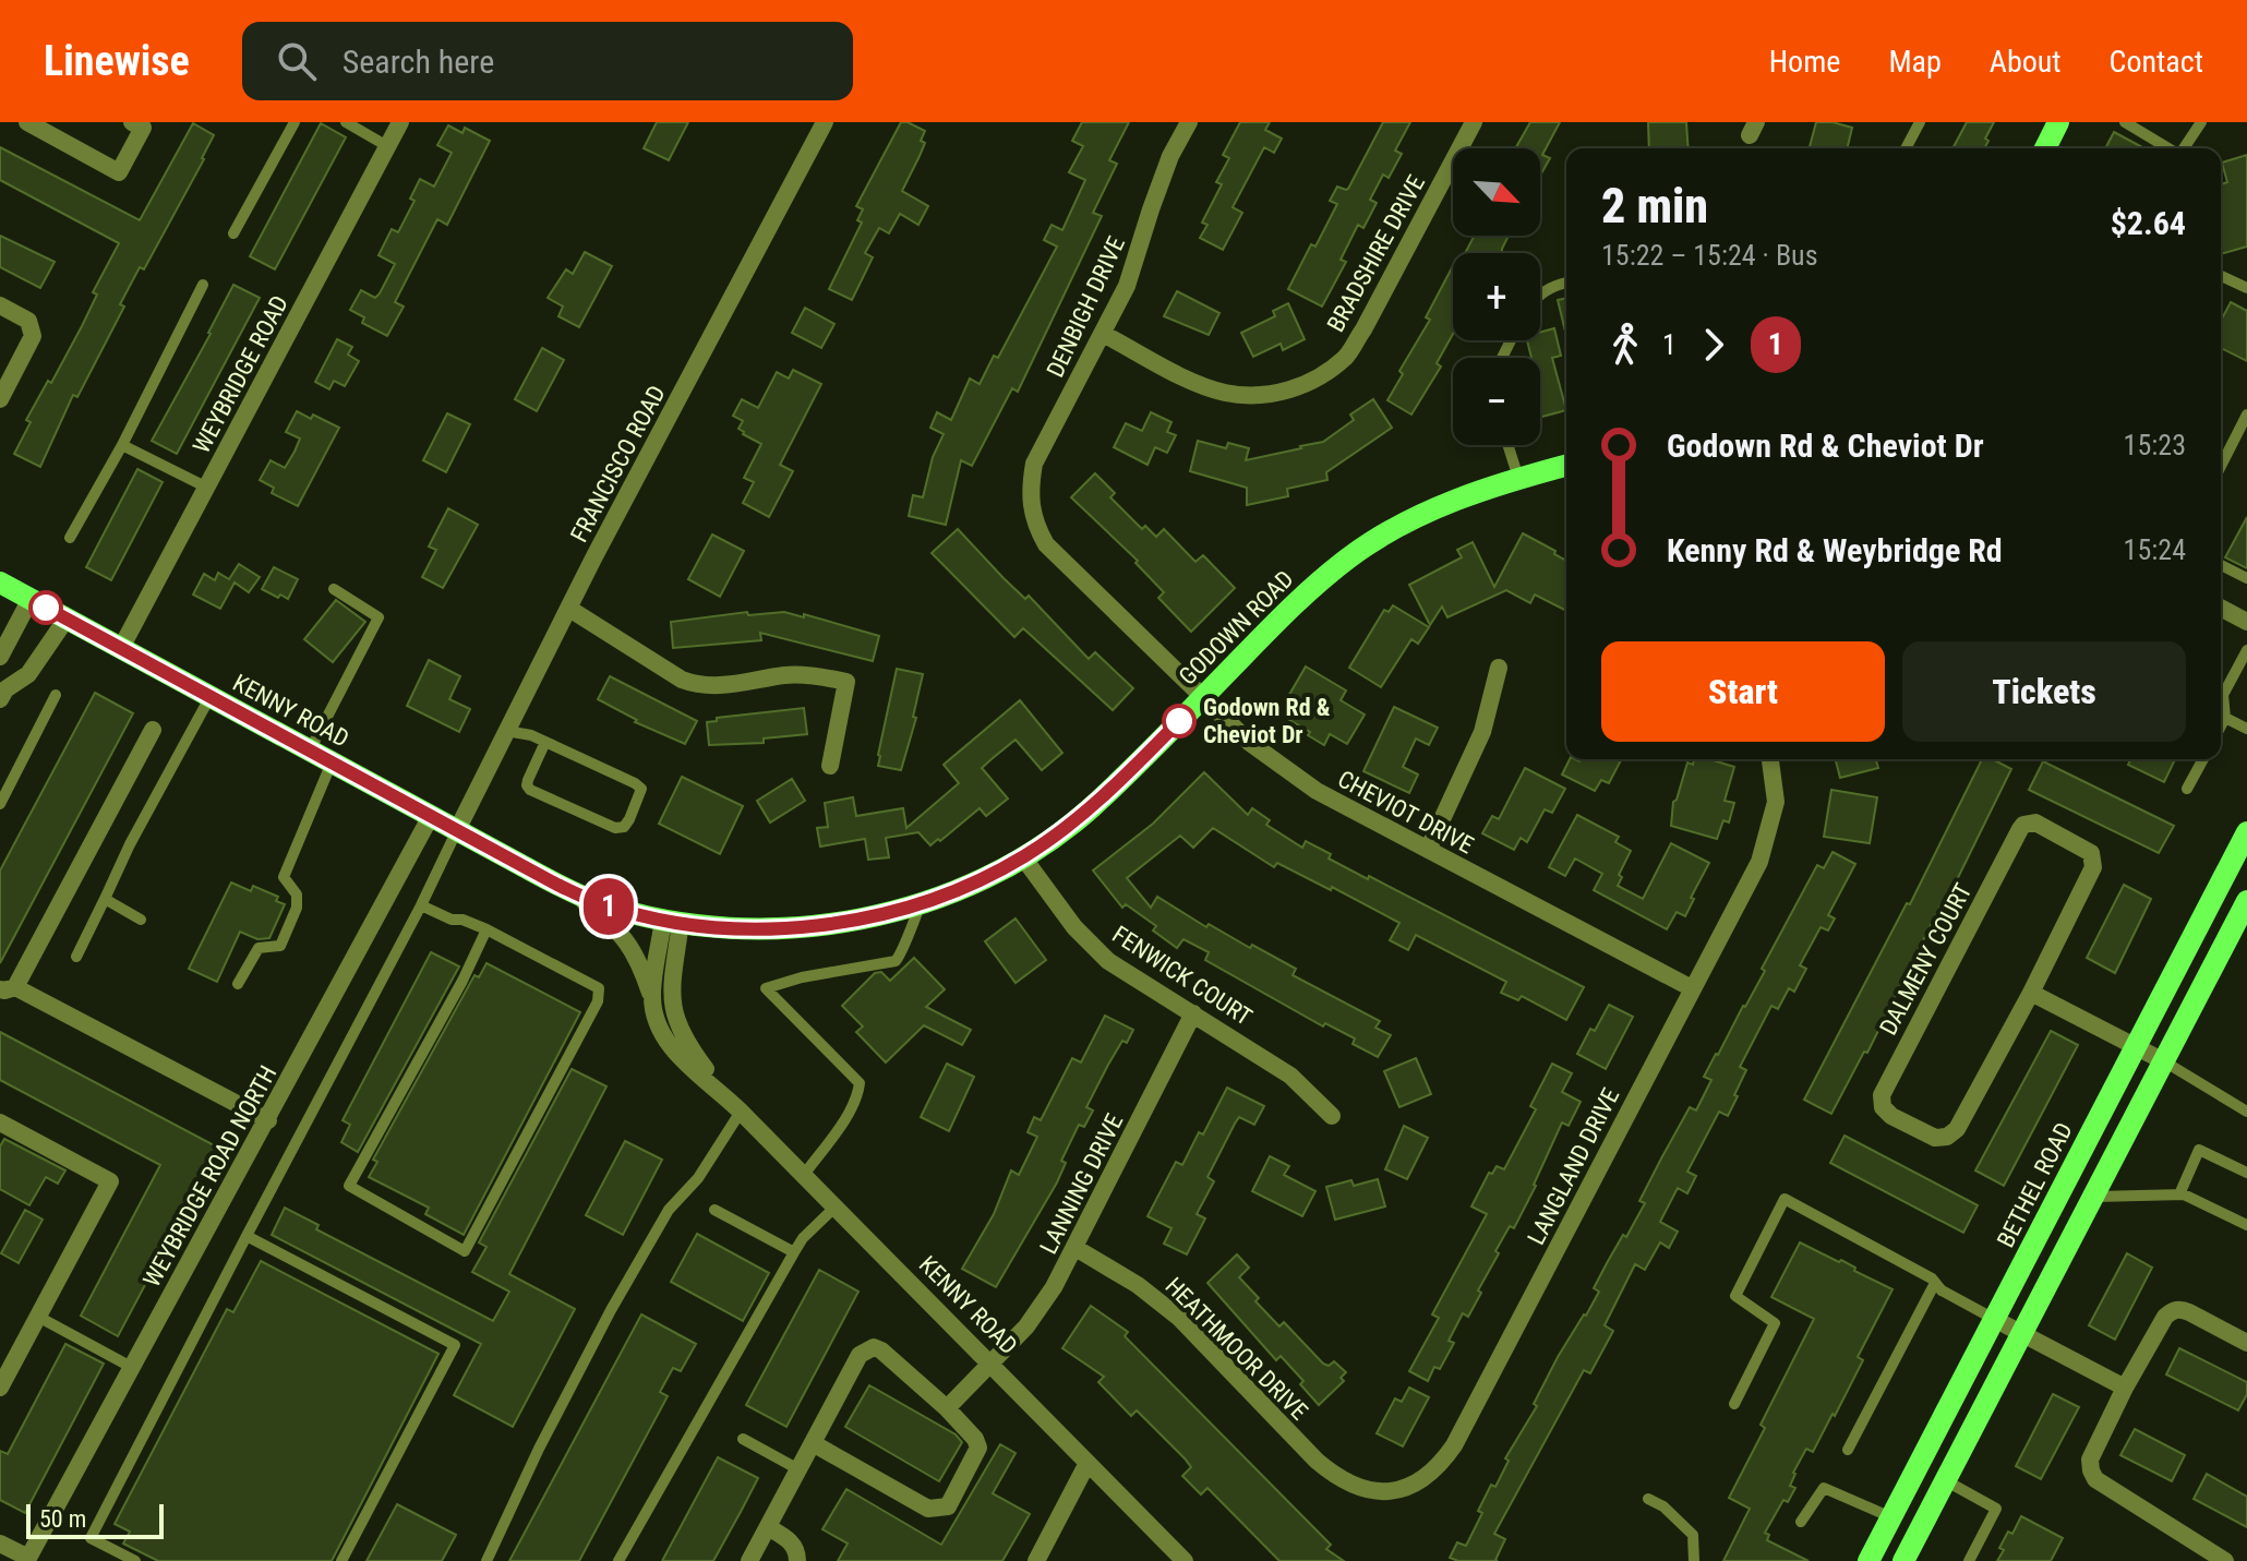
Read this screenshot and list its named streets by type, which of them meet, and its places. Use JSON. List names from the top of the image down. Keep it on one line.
{"streets":{"main road":["GODOWN ROAD","KENNY ROAD","BETHEL ROAD"],"street":["BRADSHIRE DRIVE","DENBIGH DRIVE","WEYBRIDGE ROAD","FRANCISCO ROAD","CHEVIOT DRIVE","DALMENY COURT","FENWICK COURT","LANGLAND DRIVE","WEYBRIDGE ROAD NORTH","LANNING DRIVE","HEATHMOOR DRIVE"]},"crossings":[["BRADSHIRE DRIVE","DENBIGH DRIVE"],["DENBIGH DRIVE","CHEVIOT DRIVE"],["WEYBRIDGE ROAD","KENNY ROAD"],["FRANCISCO ROAD","KENNY ROAD"],["GODOWN ROAD","KENNY ROAD"],["GODOWN ROAD","CHEVIOT DRIVE"],["GODOWN ROAD","FENWICK COURT"],["KENNY ROAD","WEYBRIDGE ROAD NORTH"],["KENNY ROAD","LANNING DRIVE"],["CHEVIOT DRIVE","LANGLAND DRIVE"],["FENWICK COURT","LANNING DRIVE"],["LANGLAND DRIVE","HEATHMOOR DRIVE"],["LANNING DRIVE","HEATHMOOR DRIVE"]],"places":["Godown Rd & Cheviot Dr"],"lines":["bus line 1"],"scale_bar":"50 m","north":"bottom right","page":{"header":"Linewise","search":"Search here","nav":["Home","Map","About","Contact"],"on_map":"1","map_buttons":["+","−"],"heading":["2 min","15:22 – 15:24 · Bus","$2.64"],"legs":["1","1"],"list":[{"name":"Godown Rd & Cheviot Dr","value":"15:23"},{"name":"Kenny Rd & Weybridge Rd","value":"15:24"}],"buttons":["Start","Tickets"],"scale":"50 m"}}
